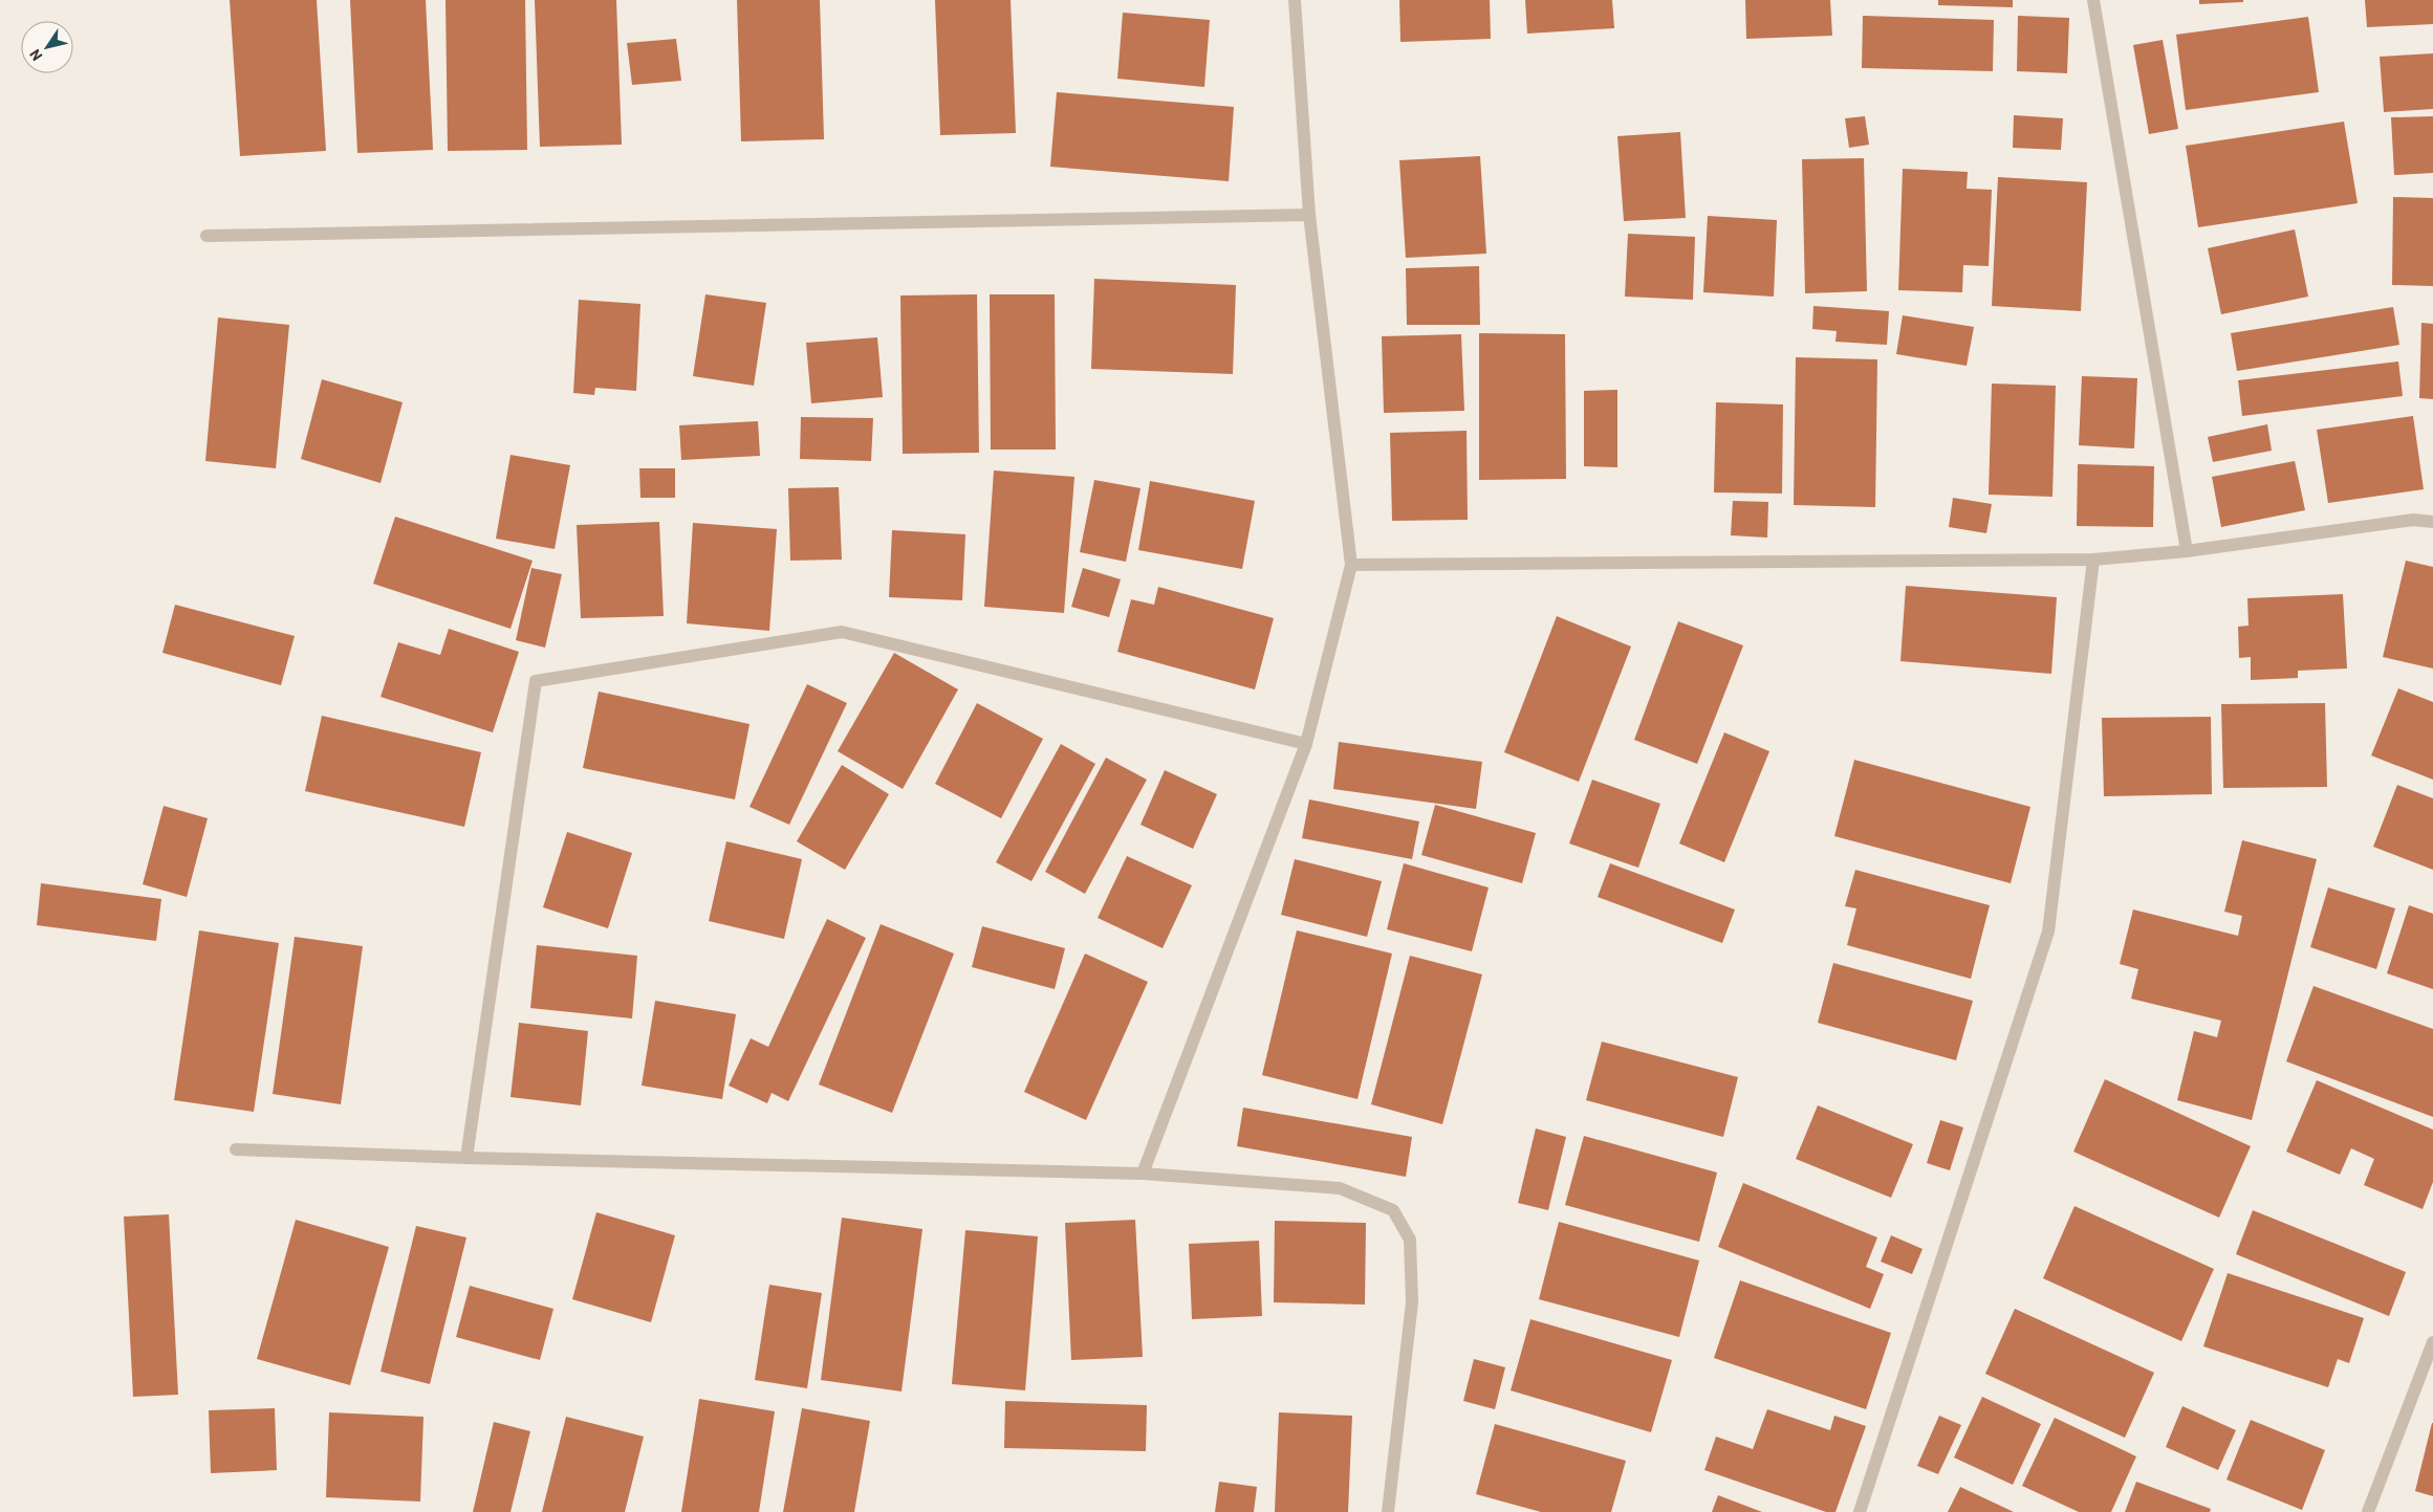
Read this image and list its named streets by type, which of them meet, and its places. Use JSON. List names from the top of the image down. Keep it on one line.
{"north":"bottom left"}
